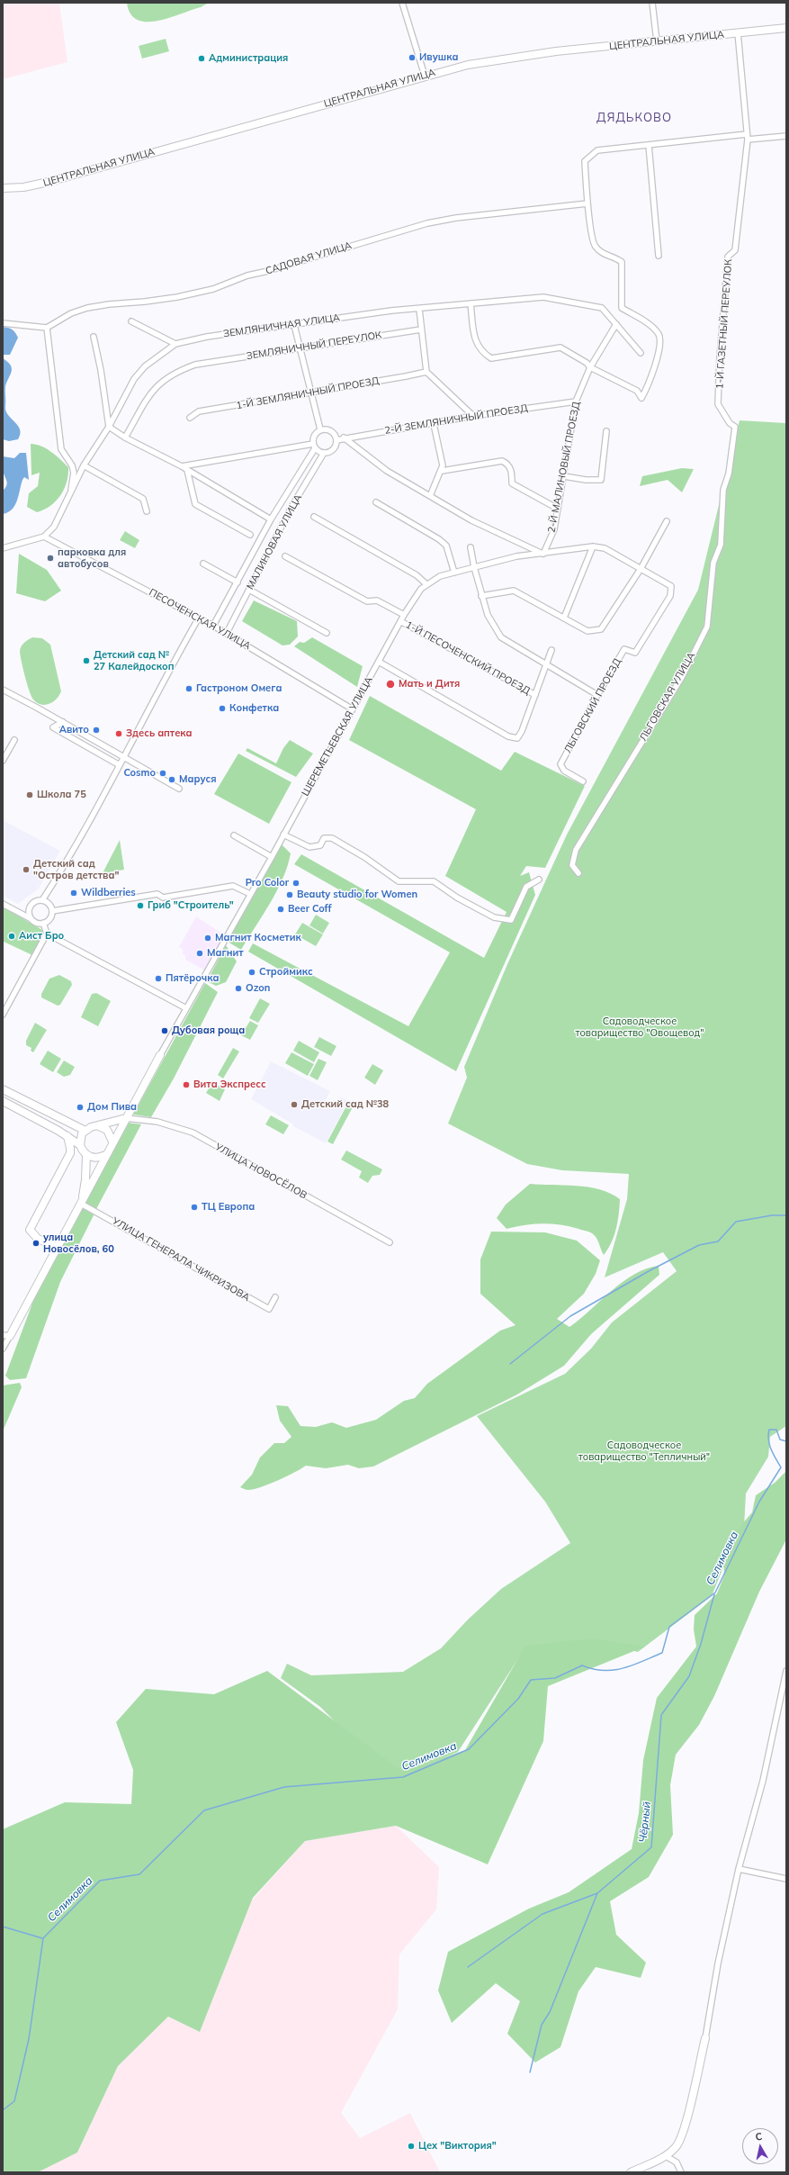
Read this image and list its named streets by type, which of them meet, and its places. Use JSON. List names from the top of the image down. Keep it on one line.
{"streets":{"street":["ЦЕНТРАЛЬНАЯ УЛИЦА","САДОВАЯ УЛИЦА","1-Й ГАЗЕТНЫЙ ПЕРЕУЛОК","ЗЕМЛЯНИЧНАЯ УЛИЦА","ЗЕМЛЯНИЧНЫЙ ПЕРЕУЛОК","1-Й ЗЕМЛЯНИЧНЫЙ ПРОЕЗД","2-Й ЗЕМЛЯНИЧНЫЙ ПРОЕЗД","2-Й МАЛИНОВЫЙ ПРОЕЗД","МАЛИНОВАЯ УЛИЦА","ПЕСОЧЕНСКАЯ УЛИЦА","1-Й ПЕСОЧЕНСКИЙ ПРОЕЗД","ЛЬГОВСКАЯ УЛИЦА","ЛЬГОВСКИЙ ПРОЕЗД","ШЕРЕМЕТЬЕВСКАЯ УЛИЦА","УЛИЦА НОВОСЁЛОВ","УЛИЦА ГЕНЕРАЛА ЧИКРИЗОВА"]},"crossings":[["ЦЕНТРАЛЬНАЯ УЛИЦА","1-Й ГАЗЕТНЫЙ ПЕРЕУЛОК"],["1-Й ГАЗЕТНЫЙ ПЕРЕУЛОК","ЛЬГОВСКАЯ УЛИЦА"],["ЗЕМЛЯНИЧНАЯ УЛИЦА","2-Й МАЛИНОВЫЙ ПРОЕЗД"],["ЗЕМЛЯНИЧНАЯ УЛИЦА","ПЕСОЧЕНСКАЯ УЛИЦА"],["2-Й ЗЕМЛЯНИЧНЫЙ ПРОЕЗД","2-Й МАЛИНОВЫЙ ПРОЕЗД"],["2-Й ЗЕМЛЯНИЧНЫЙ ПРОЕЗД","МАЛИНОВАЯ УЛИЦА"],["2-Й МАЛИНОВЫЙ ПРОЕЗД","ШЕРЕМЕТЬЕВСКАЯ УЛИЦА"],["МАЛИНОВАЯ УЛИЦА","ПЕСОЧЕНСКАЯ УЛИЦА"],["ПЕСОЧЕНСКАЯ УЛИЦА","ШЕРЕМЕТЬЕВСКАЯ УЛИЦА"],["1-Й ПЕСОЧЕНСКИЙ ПРОЕЗД","ШЕРЕМЕТЬЕВСКАЯ УЛИЦА"],["ЛЬГОВСКИЙ ПРОЕЗД","ШЕРЕМЕТЬЕВСКАЯ УЛИЦА"],["ШЕРЕМЕТЬЕВСКАЯ УЛИЦА","УЛИЦА НОВОСЁЛОВ"]],"districts":["ДЯДЬКОВО"],"water":["Селимовка","Чёрный"],"parks":["Садоводческое товарищество \"Овощевод\"","Садоводческое товарищество \"Тепличный\""],"places":["Ивушка","Администрация","парковка для автобусов","Детский сад № 27 Калейдоскоп","Мать и Дитя","Гастроном Омега","Конфетка","Авито","Здесь аптека","Cosmo","Маруся","Школа 75","Детский сад \"Остров детства\"","Pro Color","Wildberries","Beauty studio for Women","Гриб \"Строитель\"","Beer Coff","Аист Бро","Магнит Косметик","Магнит","Строймикс","Пятёрочка","Ozon","Дубовая роща","Вита Экспресс","Детский сад №38","Дом Пива","ТЦ Европа","улица Новосёлов, 60","Цех \"Виктория\""],"north":"top"}
